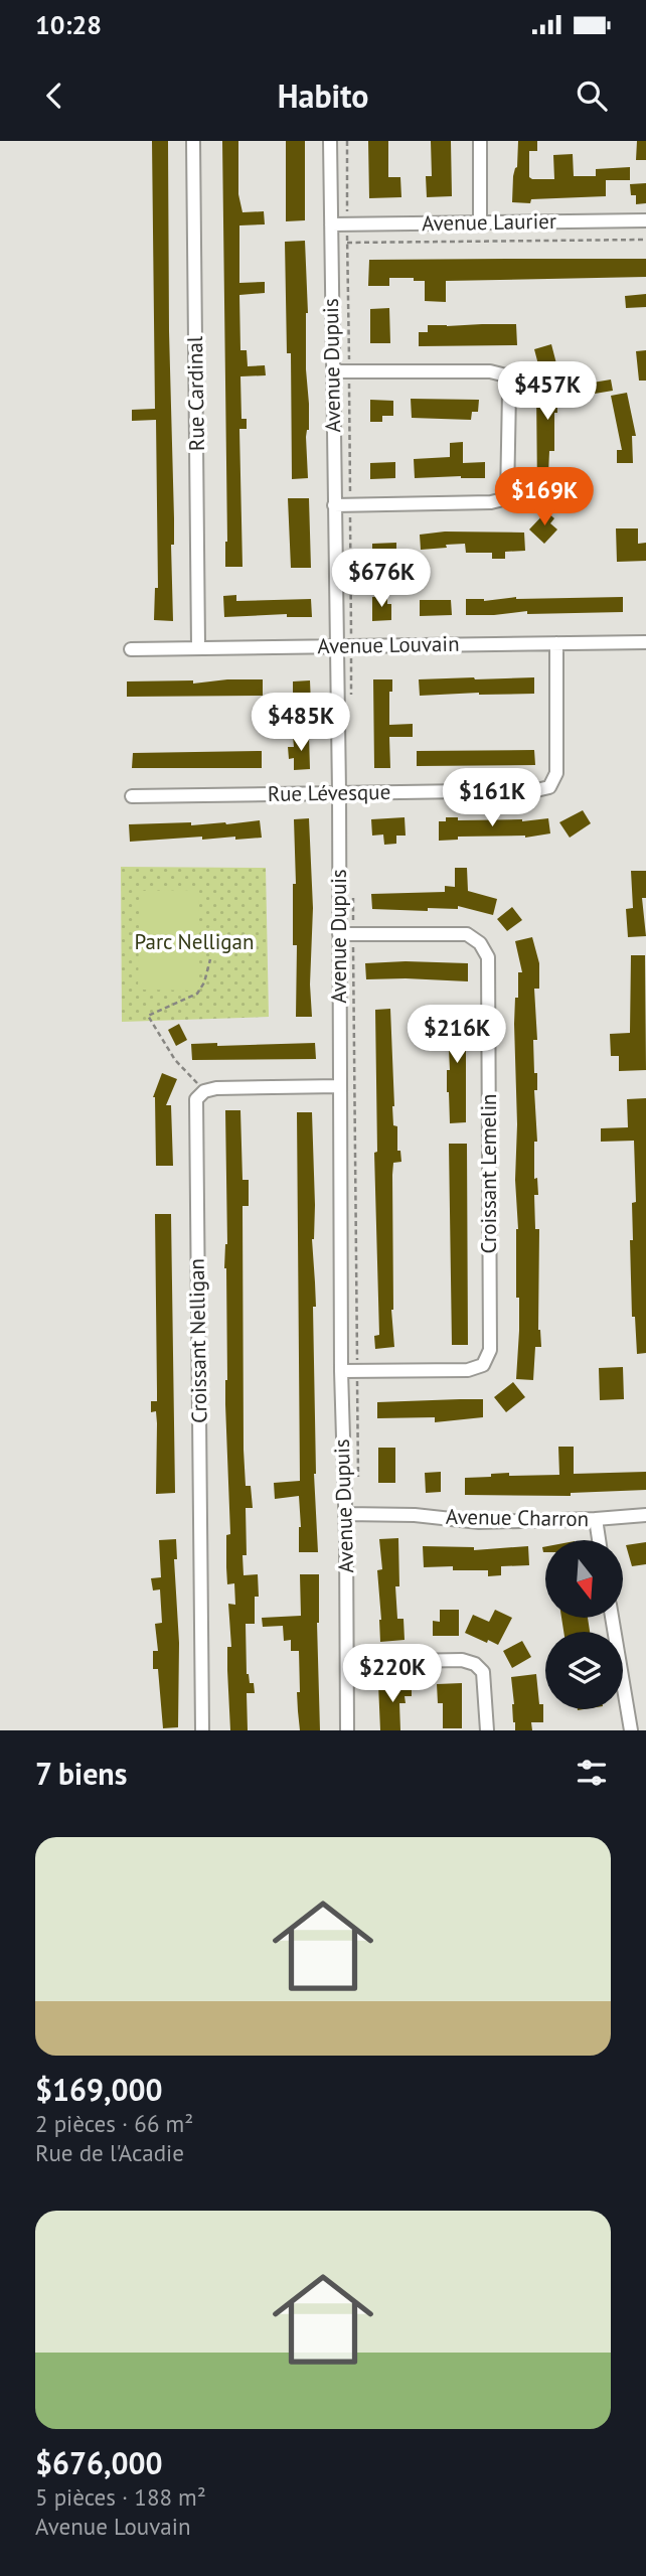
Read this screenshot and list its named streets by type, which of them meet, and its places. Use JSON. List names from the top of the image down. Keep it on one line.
{"streets":{"street":["Avenue Laurier","Avenue Dupuis","Rue Cardinal","Avenue Louvain","Rue Lévesque","Croissant Lemelin","Croissant Nelligan","Avenue Charron"]},"crossings":[["Avenue Laurier","Avenue Dupuis"],["Avenue Dupuis","Avenue Louvain"],["Avenue Dupuis","Rue Lévesque"],["Avenue Dupuis","Croissant Lemelin"],["Avenue Dupuis","Avenue Charron"],["Rue Cardinal","Avenue Louvain"],["Avenue Louvain","Rue Lévesque"]],"parks":["Parc Nelligan"],"north":"bottom","page":{"status":"10:28","header":"Habito","price":["$457K","$169K","$676K","$485K","$161K","$216K","$220K"],"heading":"7 biens","list":[{"name":"$169,000","note":"2 pièces · 66 m² · Rue de l'Acadie"},{"name":"$676,000","note":"5 pièces · 188 m² · Avenue Louvain"}]}}
